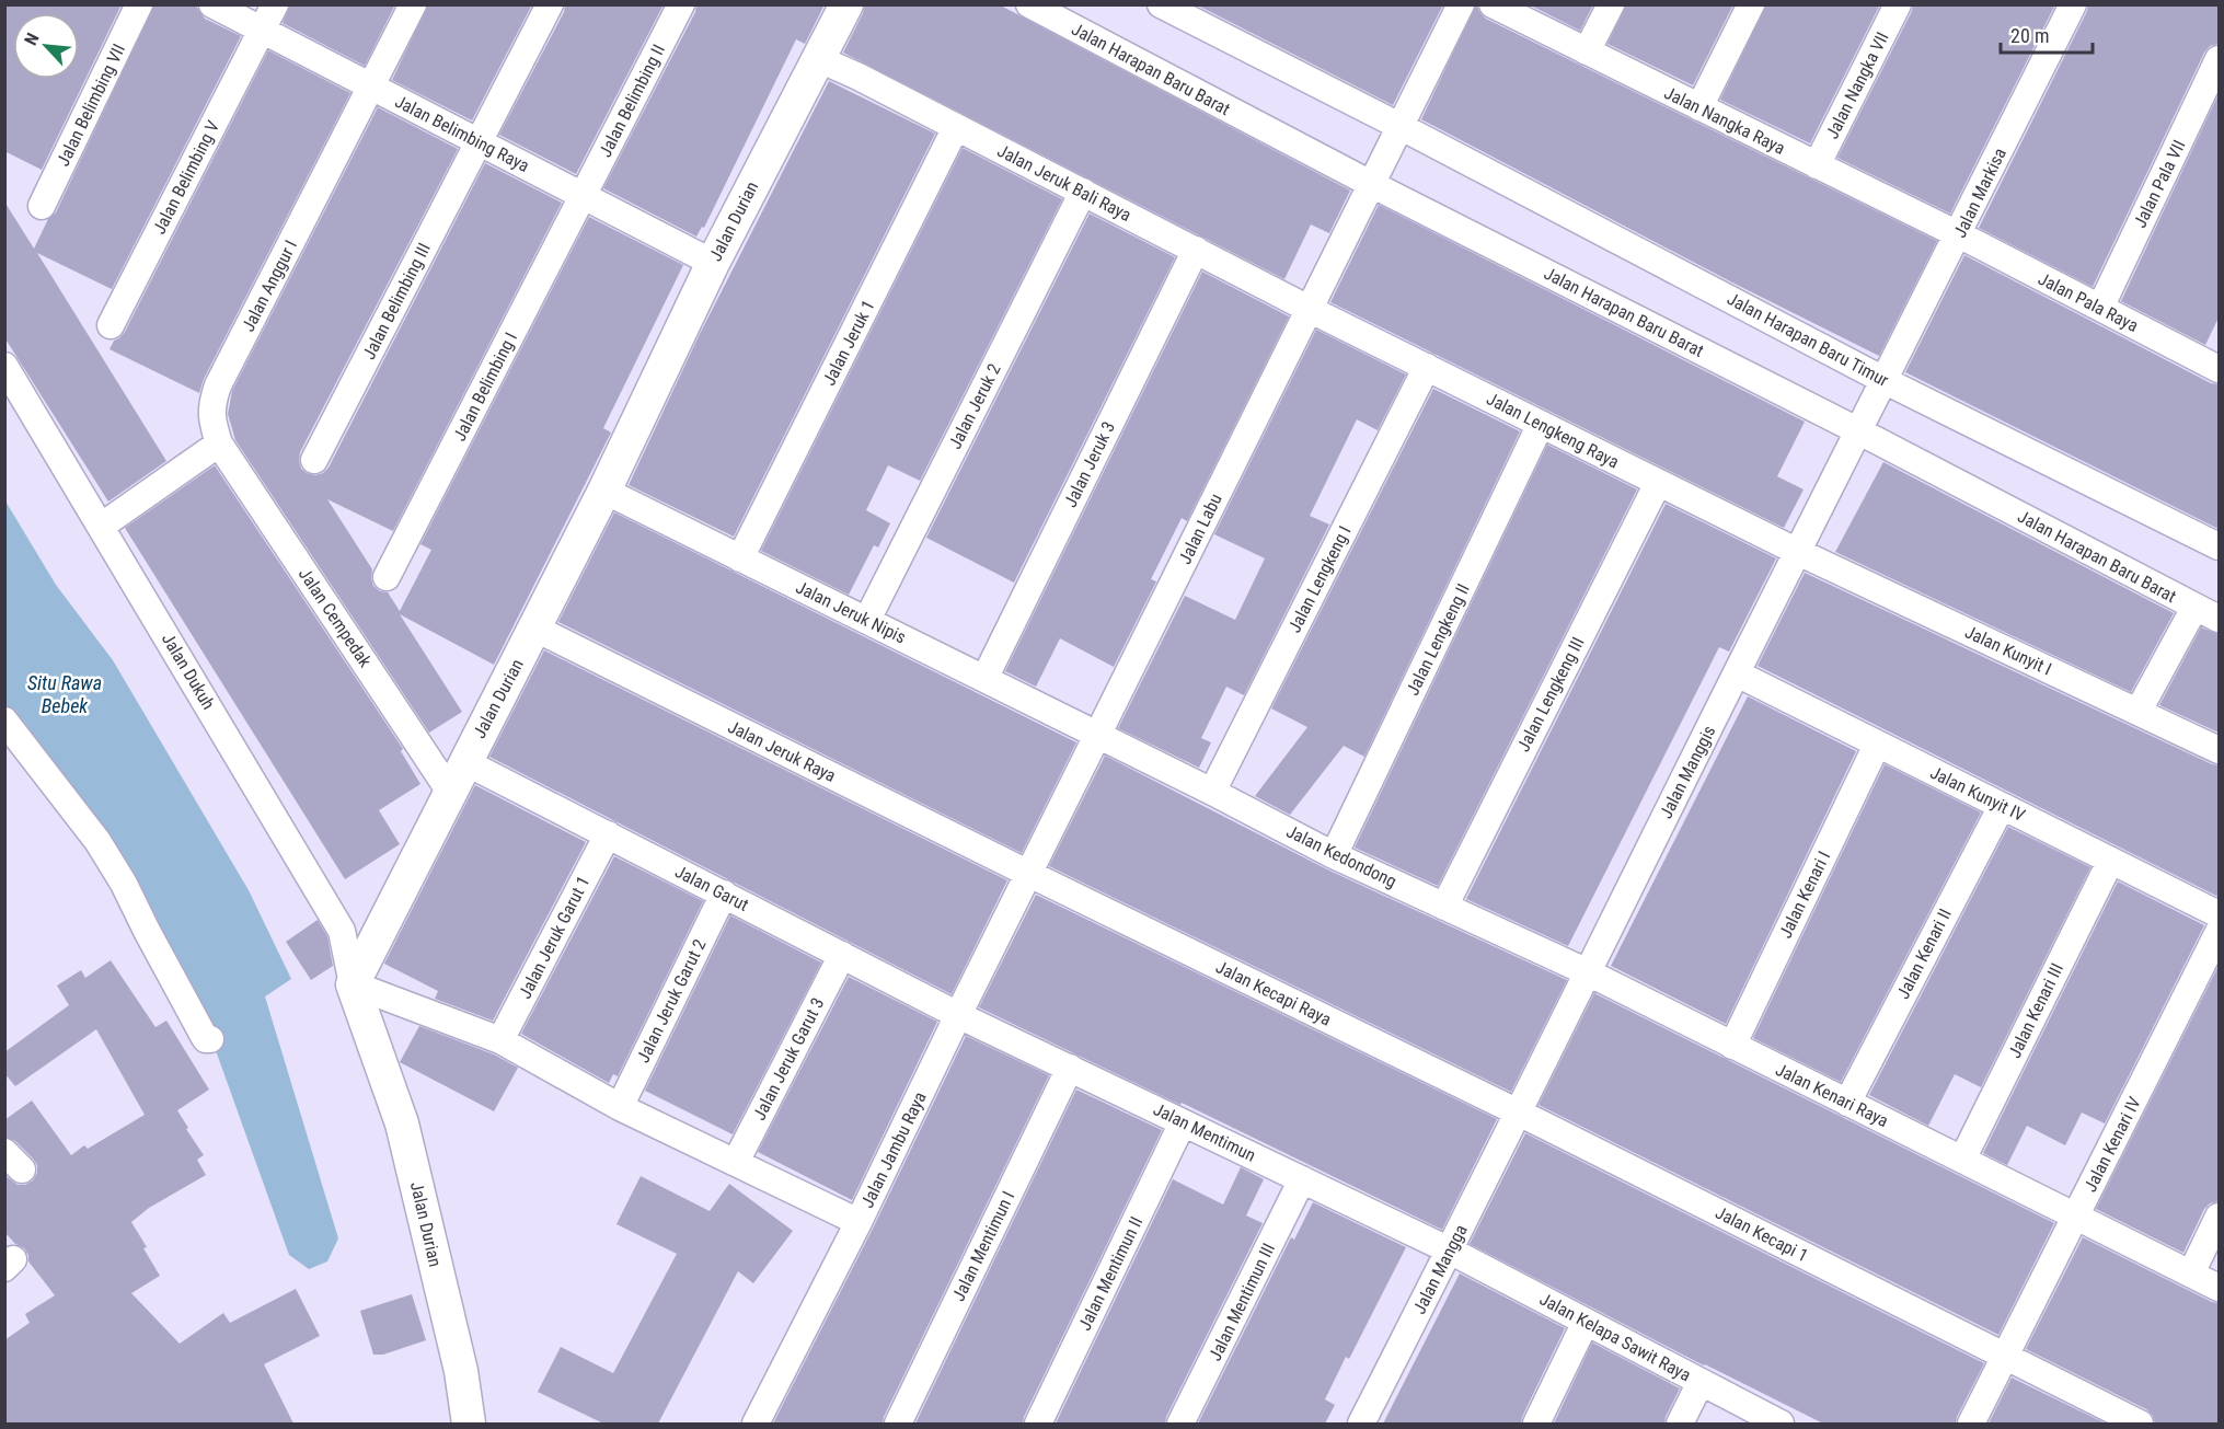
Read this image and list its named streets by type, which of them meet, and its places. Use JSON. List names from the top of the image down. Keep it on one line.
{"streets":{"street":["Jalan Harapan Baru Barat","Jalan Nangka VII","Jalan Belimbing II","Jalan Belimbing VII","Jalan Nangka Raya","Jalan Belimbing Raya","Jalan Belimbing V","Jalan Jeruk Bali Raya","Jalan Pala VII","Jalan Markisa","Jalan Durian","Jalan Anggur I","Jalan Belimbing III","Jalan Pala Raya","Jalan Harapan Baru Timur","Jalan Jeruk 1","Jalan Belimbing I","Jalan Jeruk 2","Jalan Lengkeng Raya","Jalan Jeruk 3","Jalan Labu","Jalan Lengkeng I","Jalan Jeruk Nipis","Jalan Cempedak","Jalan Lengkeng II","Jalan Kunyit I","Jalan Dukuh","Jalan Lengkeng III","Jalan Jeruk Raya","Jalan Manggis","Jalan Kunyit IV","Jalan Kedondong","Jalan Garut","Jalan Kenari I","Jalan Jeruk Garut 1","Jalan Kenari II","Jalan Kecapi Raya","Jalan Jeruk Garut 2","Jalan Kenari III","Jalan Jeruk Garut 3","Jalan Kenari Raya","Jalan Mentimun","Jalan Kenari IV","Jalan Jambu Raya","Jalan Kecapi 1","Jalan Mentimun I","Jalan Mangga","Jalan Mentimun II","Jalan Mentimun III","Jalan Kelapa Sawit Raya"]},"crossings":[["Jalan Harapan Baru Barat","Jalan Markisa"],["Jalan Harapan Baru Barat","Jalan Labu"],["Jalan Harapan Baru Barat","Jalan Manggis"],["Jalan Nangka VII","Jalan Nangka Raya"],["Jalan Belimbing II","Jalan Belimbing Raya"],["Jalan Belimbing II","Jalan Belimbing I"],["Jalan Nangka Raya","Jalan Markisa"],["Jalan Nangka Raya","Jalan Pala Raya"],["Jalan Belimbing Raya","Jalan Belimbing V"],["Jalan Belimbing Raya","Jalan Durian"],["Jalan Belimbing Raya","Jalan Anggur I"],["Jalan Belimbing Raya","Jalan Belimbing III"],["Jalan Belimbing Raya","Jalan Belimbing I"],["Jalan Jeruk Bali Raya","Jalan Durian"],["Jalan Jeruk Bali Raya","Jalan Jeruk 1"],["Jalan Jeruk Bali Raya","Jalan Jeruk 2"],["Jalan Jeruk Bali Raya","Jalan Lengkeng Raya"],["Jalan Jeruk Bali Raya","Jalan Jeruk 3"],["Jalan Jeruk Bali Raya","Jalan Labu"],["Jalan Pala VII","Jalan Pala Raya"],["Jalan Markisa","Jalan Pala Raya"],["Jalan Markisa","Jalan Harapan Baru Timur"],["Jalan Markisa","Jalan Manggis"],["Jalan Durian","Jalan Jeruk Nipis"],["Jalan Durian","Jalan Cempedak"],["Jalan Durian","Jalan Dukuh"],["Jalan Durian","Jalan Jeruk Raya"],["Jalan Durian","Jalan Garut"],["Jalan Anggur I","Jalan Cempedak"],["Jalan Harapan Baru Timur","Jalan Labu"],["Jalan Jeruk 1","Jalan Jeruk Nipis"],["Jalan Jeruk 2","Jalan Jeruk Nipis"],["Jalan Lengkeng Raya","Jalan Labu"],["Jalan Lengkeng Raya","Jalan Lengkeng I"],["Jalan Lengkeng Raya","Jalan Lengkeng II"],["Jalan Lengkeng Raya","Jalan Kunyit I"],["Jalan Lengkeng Raya","Jalan Lengkeng III"],["Jalan Lengkeng Raya","Jalan Manggis"],["Jalan Jeruk 3","Jalan Jeruk Nipis"],["Jalan Labu","Jalan Jeruk Nipis"],["Jalan Labu","Jalan Jeruk Raya"],["Jalan Labu","Jalan Kedondong"],["Jalan Labu","Jalan Kecapi Raya"],["Jalan Labu","Jalan Jambu Raya"],["Jalan Lengkeng I","Jalan Kedondong"],["Jalan Jeruk Nipis","Jalan Kedondong"],["Jalan Lengkeng II","Jalan Kedondong"],["Jalan Kunyit I","Jalan Manggis"],["Jalan Lengkeng III","Jalan Kedondong"],["Jalan Jeruk Raya","Jalan Kecapi Raya"],["Jalan Jeruk Raya","Jalan Jambu Raya"],["Jalan Manggis","Jalan Kunyit IV"],["Jalan Manggis","Jalan Kedondong"],["Jalan Manggis","Jalan Kecapi Raya"],["Jalan Manggis","Jalan Kenari Raya"],["Jalan Manggis","Jalan Kecapi 1"],["Jalan Manggis","Jalan Mangga"],["Jalan Kunyit IV","Jalan Kenari I"],["Jalan Kunyit IV","Jalan Kenari II"],["Jalan Kunyit IV","Jalan Kenari III"],["Jalan Kedondong","Jalan Kenari Raya"],["Jalan Garut","Jalan Jeruk Garut 1"],["Jalan Garut","Jalan Jeruk Garut 2"],["Jalan Garut","Jalan Jeruk Garut 3"],["Jalan Garut","Jalan Mentimun"],["Jalan Garut","Jalan Jambu Raya"],["Jalan Kenari I","Jalan Kenari Raya"],["Jalan Kenari II","Jalan Kenari Raya"],["Jalan Kecapi Raya","Jalan Jambu Raya"],["Jalan Kecapi Raya","Jalan Kecapi 1"],["Jalan Kecapi Raya","Jalan Mangga"],["Jalan Kenari III","Jalan Kenari Raya"],["Jalan Kenari Raya","Jalan Kenari IV"],["Jalan Mentimun","Jalan Jambu Raya"],["Jalan Mentimun","Jalan Mentimun I"],["Jalan Mentimun","Jalan Mangga"],["Jalan Mentimun","Jalan Mentimun II"],["Jalan Mentimun","Jalan Mentimun III"],["Jalan Mentimun","Jalan Kelapa Sawit Raya"],["Jalan Kenari IV","Jalan Kecapi 1"],["Jalan Kecapi 1","Jalan Mangga"],["Jalan Mangga","Jalan Kelapa Sawit Raya"]],"water":["Situ Rawa Bebek"],"scale_bar":"20 m","north":"top left"}
